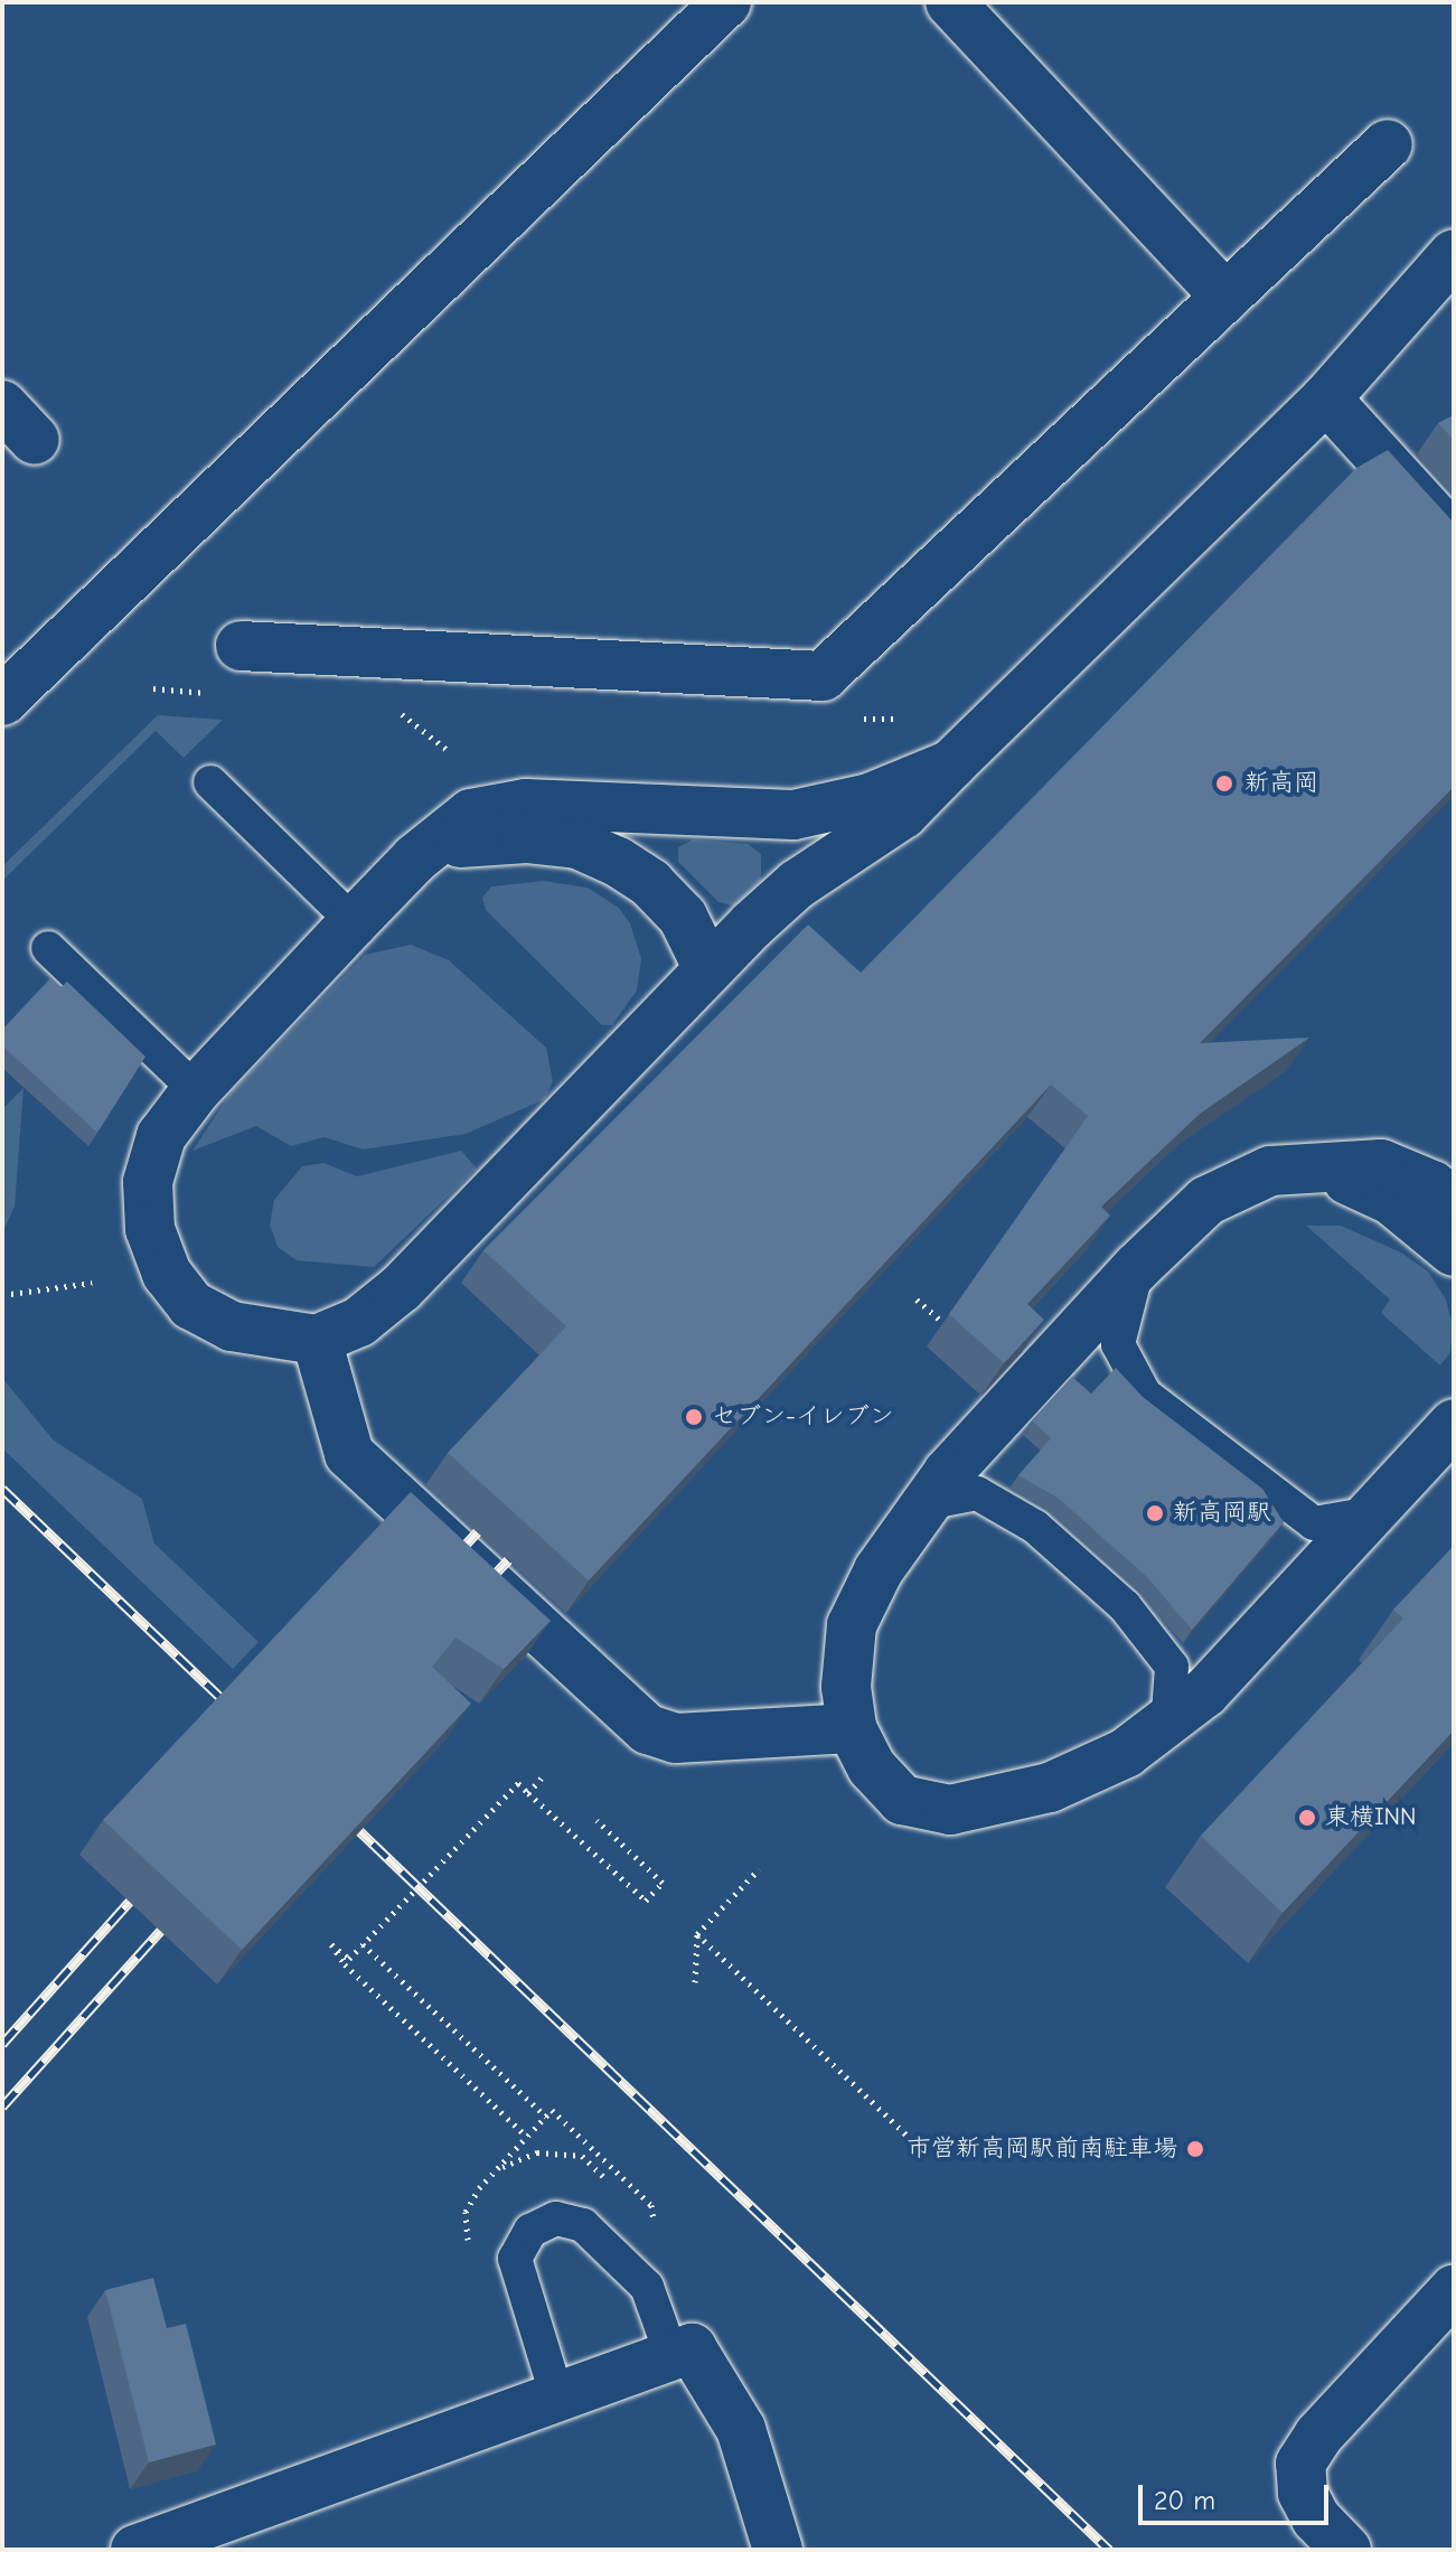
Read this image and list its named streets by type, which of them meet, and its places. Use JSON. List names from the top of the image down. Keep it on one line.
{"places":["新高岡","セブン-イレブン","新高岡駅","東横INN","市営新高岡駅前南駐車場"],"scale_bar":"20 m"}
